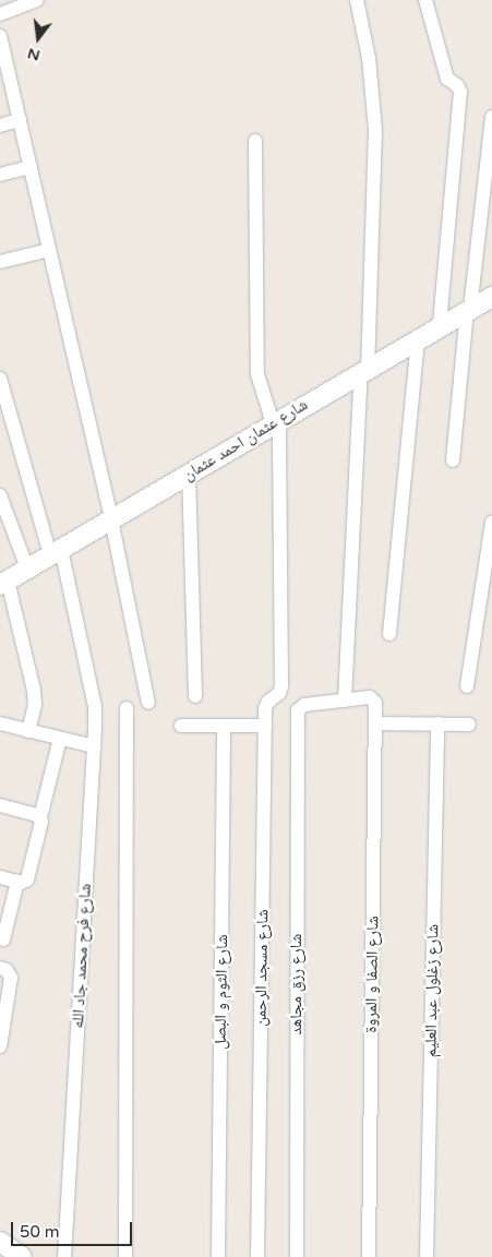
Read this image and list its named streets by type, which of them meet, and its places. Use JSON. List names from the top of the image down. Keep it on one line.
{"streets":{"street":["شارع عثمان احمد عثمان","شارع فرح محمد جاد الله","شارع مسجد الرحمن","شارع الصفا و المروة","شارع رزق مجاهد","شارع زغلول عبد العليم","شارع الثوم و البصل"]},"crossings":[["شارع عثمان احمد عثمان","شارع فرح محمد جاد الله"],["شارع عثمان احمد عثمان","شارع مسجد الرحمن"],["شارع الصفا و المروة","شارع رزق مجاهد"]],"scale_bar":"50 m","north":"bottom"}
